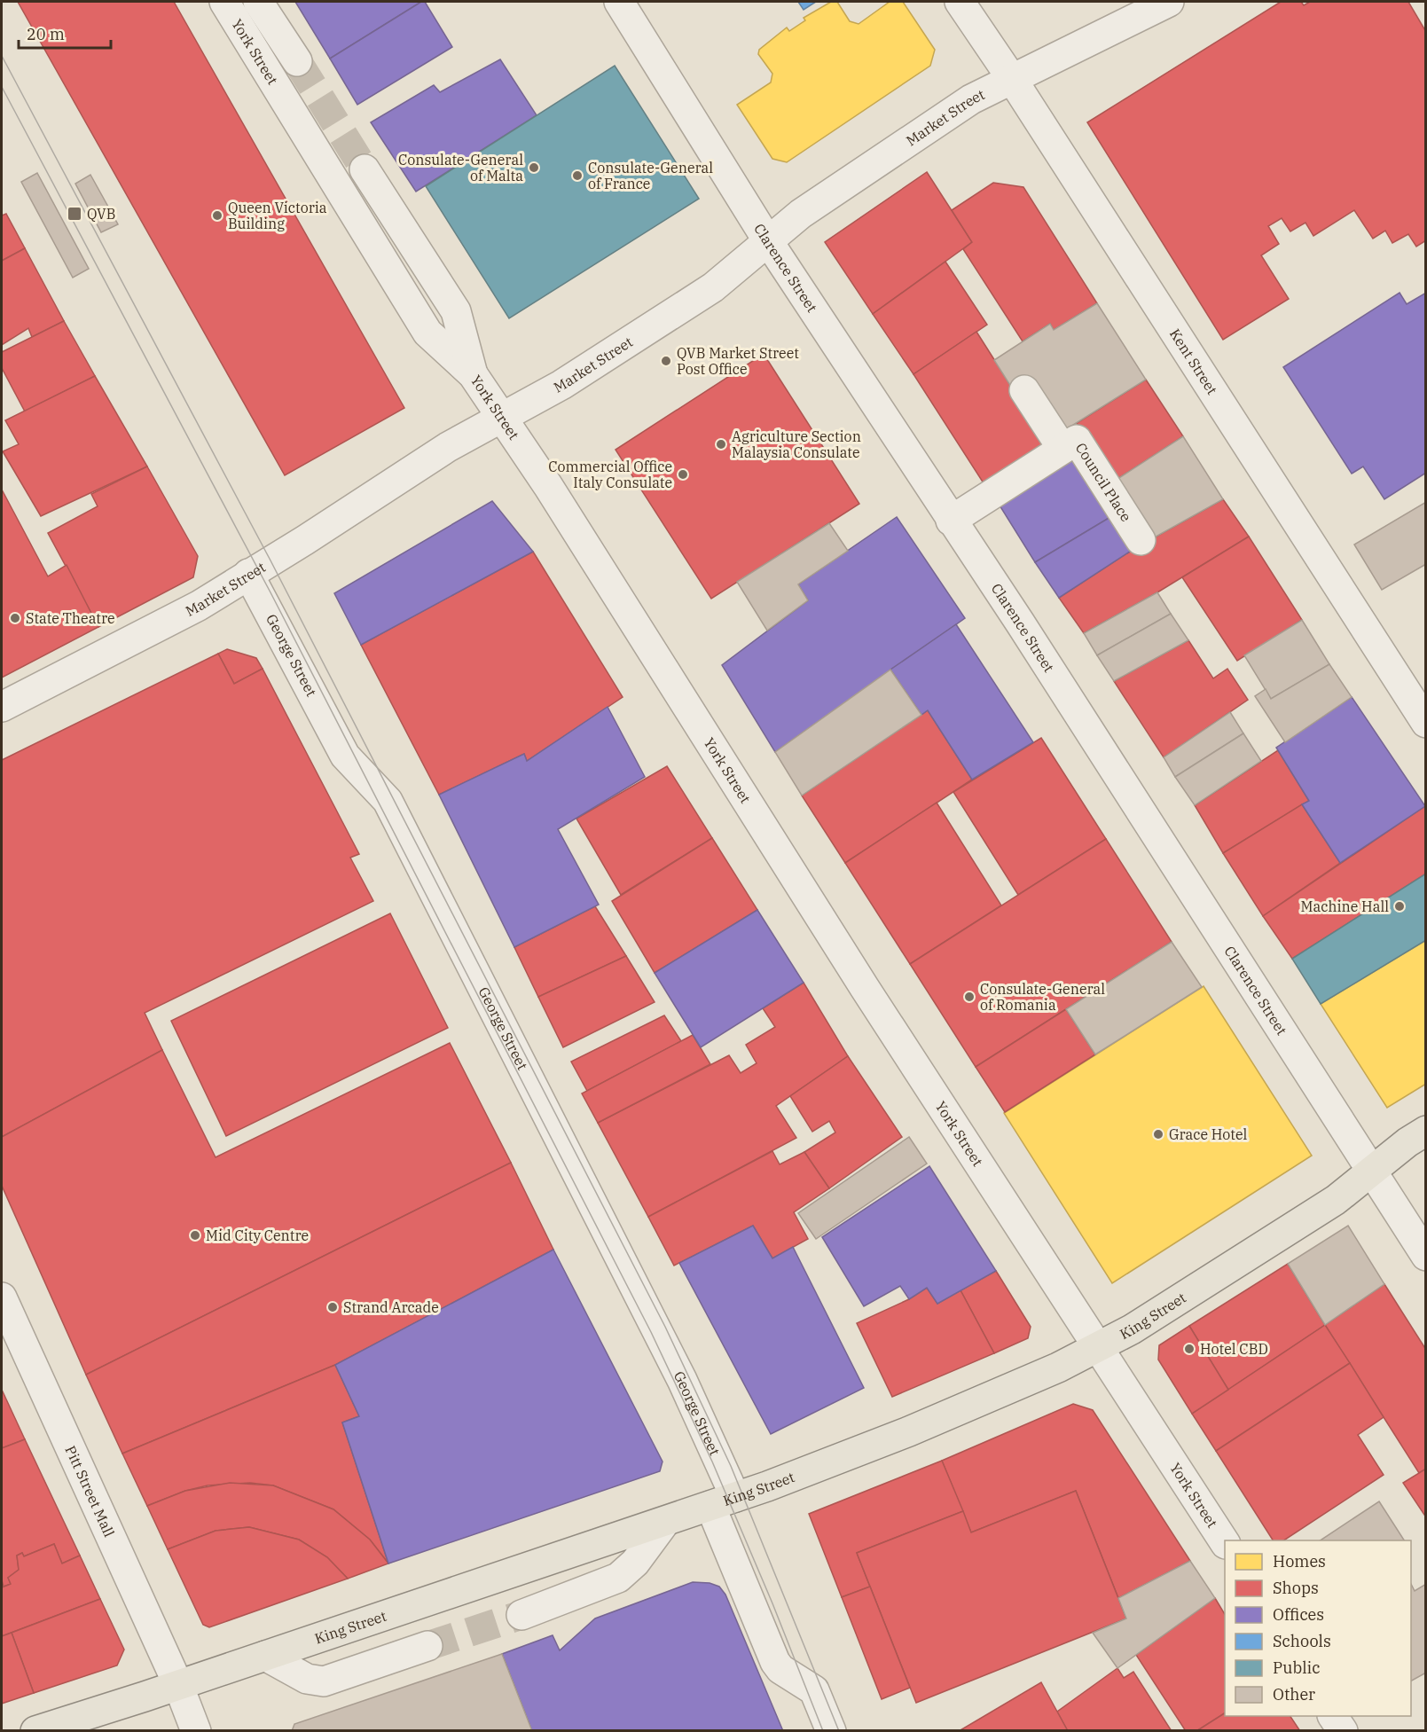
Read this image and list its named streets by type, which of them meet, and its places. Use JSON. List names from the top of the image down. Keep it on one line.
{"streets":{"main road":["King Street"],"street":["York Street","Market Street","Clarence Street","Kent Street","Council Place","George Street","Pitt Street Mall"]},"crossings":[["York Street","Market Street"],["York Street","King Street"],["Market Street","Clarence Street"],["Market Street","Kent Street"],["Market Street","George Street"],["Clarence Street","Council Place"],["Clarence Street","King Street"],["George Street","King Street"],["King Street","Pitt Street Mall"]],"places":{"other":["Consulate-General of Malta","Consulate-General of France","Queen Victoria Building","QVB Market Street Post Office","Agriculture Section Malaysia Consulate","Commercial Office Italy Consulate","State Theatre","Machine Hall","Consulate-General of Romania","Grace Hotel","Mid City Centre","Strand Arcade","Hotel CBD"],"transit":["QVB"]},"legend":["Homes","Shops","Offices","Schools","Public","Other"],"scale_bar":"20 m"}
